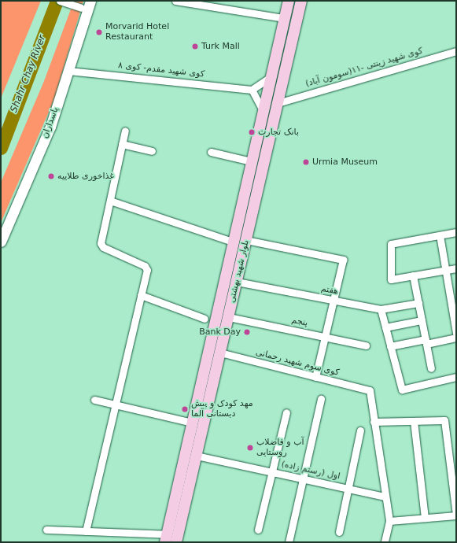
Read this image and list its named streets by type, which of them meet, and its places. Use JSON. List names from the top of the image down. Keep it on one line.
{"streets":{"main road":["پاسداران","بلوار شهید بهشتی"],"street":["کوی شهید زینتی -۱۱(سومون آباد)","کوی شهید مقدم- کوی ۸","هفتم","پنجم","کوی سوم شهید رحمانی","اول (رستم زاده)"]},"crossings":[["کوی شهید زینتی -۱۱(سومون آباد)","بلوار شهید بهشتی"],["کوی شهید مقدم- کوی ۸","پاسداران"],["بلوار شهید بهشتی","هفتم"],["بلوار شهید بهشتی","پنجم"],["بلوار شهید بهشتی","کوی سوم شهید رحمانی"],["بلوار شهید بهشتی","اول (رستم زاده)"]],"water":["Shahr Chay River"],"places":["Morvarid Hotel Restaurant","Turk Mall","بانک تجارت","Urmia Museum","غذاخوری طلاییه","Bank Day","مهد کودک و پیش دبستانی آلما","آب و فاضلاب روستایی"]}
